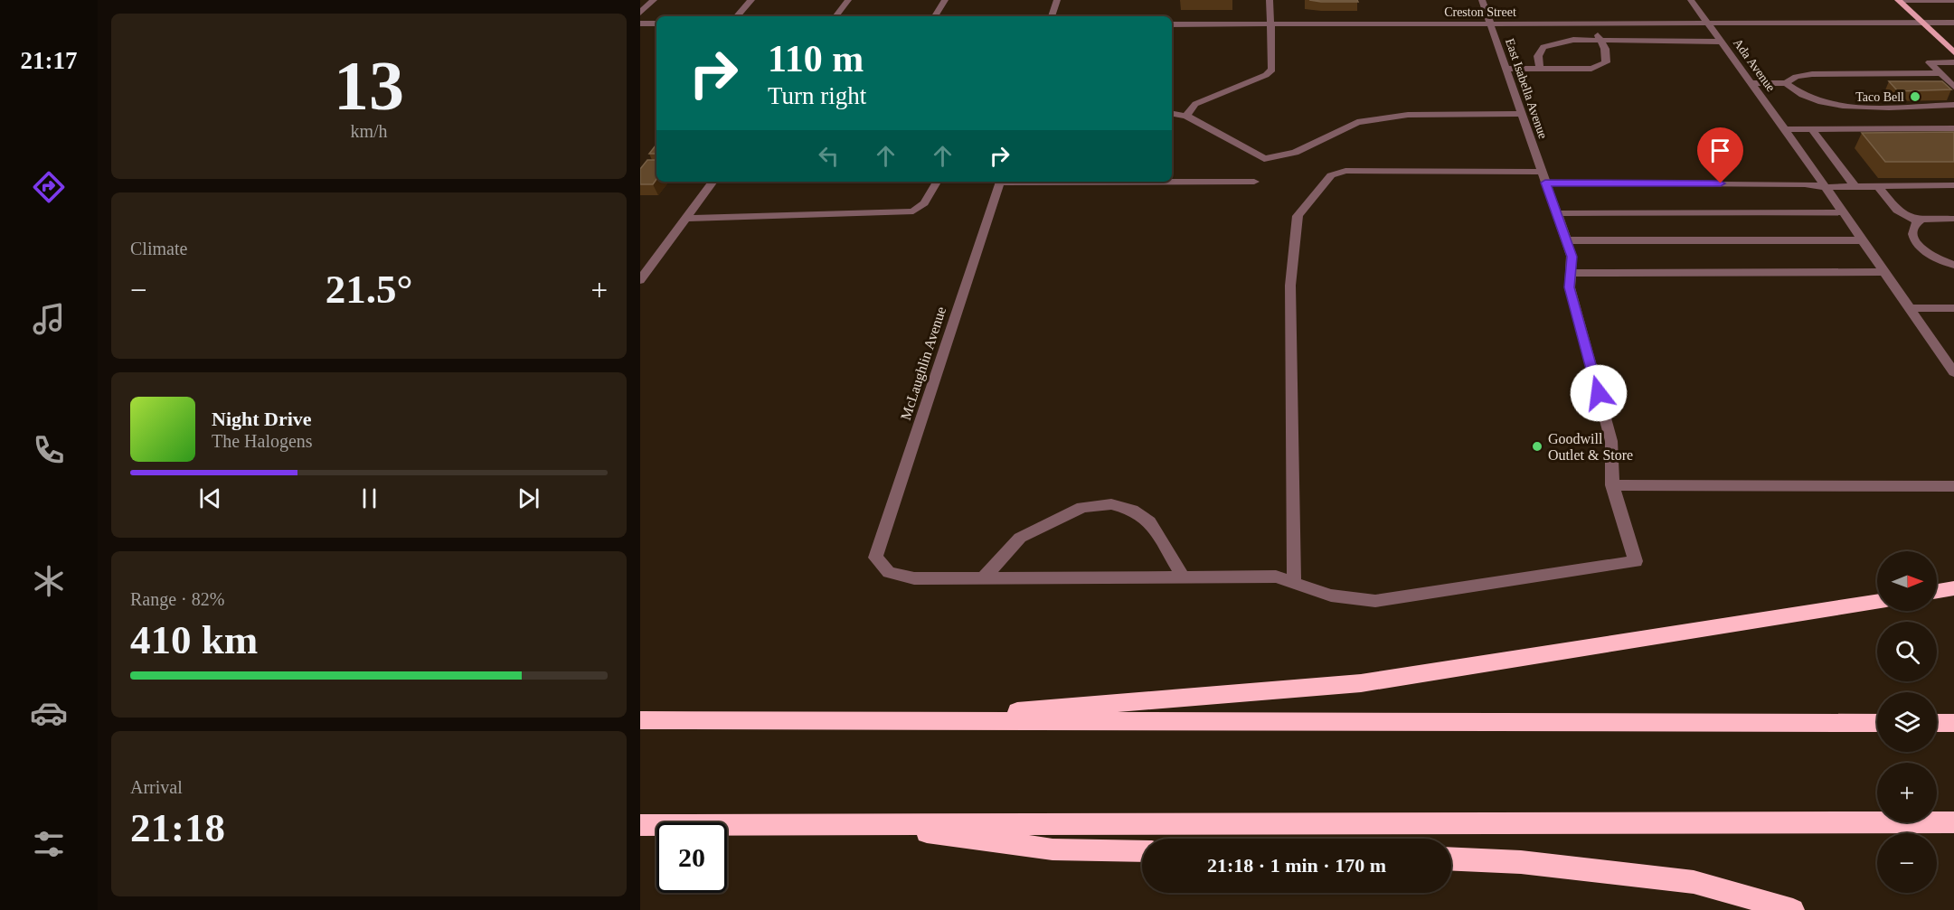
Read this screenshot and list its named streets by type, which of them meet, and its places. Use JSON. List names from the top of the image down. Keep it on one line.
{"streets":{"street":["Creston Street","Ada Avenue","East Isabella Avenue","McLaughlin Avenue"]},"crossings":[["Creston Street","Ada Avenue"],["Creston Street","East Isabella Avenue"]],"places":["Taco Bell","Goodwill Outlet & Store"],"north":"right","page":{"tabs":"21:17","tile":[["13","km/h"],"Climate",["Range · 82%","410 km"],["Arrival","21:18"]],"turn":["110 m","Turn right"],"heat":["−","21.5°","+"],"song":["Night Drive","The Halogens"],"map_buttons":["+","−"],"limit":"20","trip":"21:18 · 1 min · 170 m"}}
